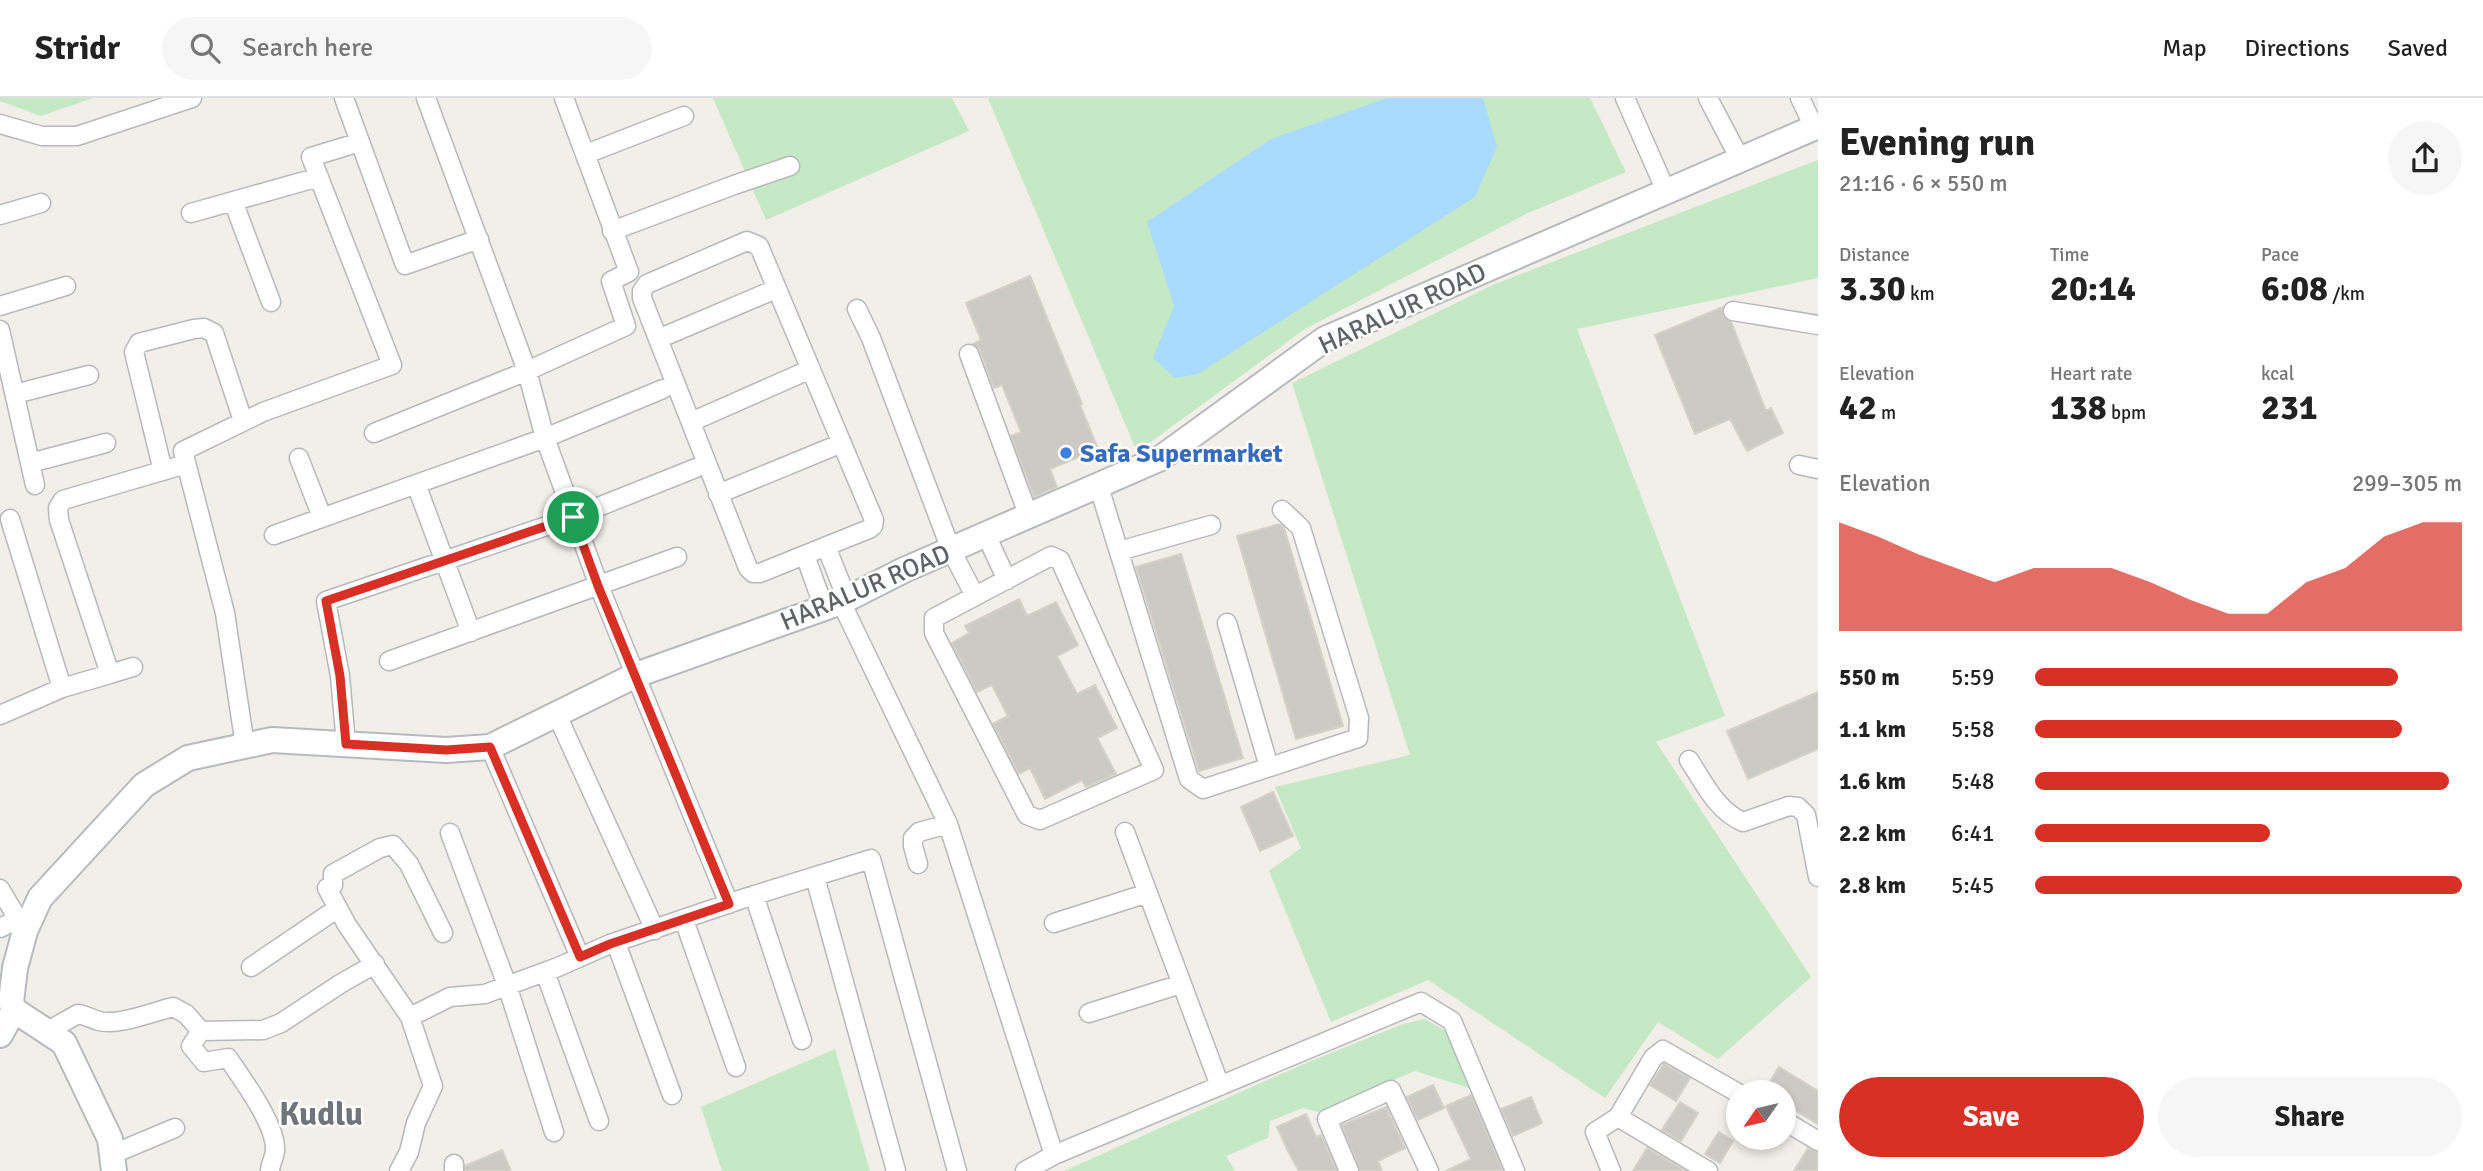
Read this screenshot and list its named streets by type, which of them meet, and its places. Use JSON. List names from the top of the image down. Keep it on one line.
{"streets":{"street":["HARALUR ROAD"]},"districts":["Kudlu"],"places":["Safa Supermarket"],"north":"bottom left","page":{"header":"Stridr","search":"Search here","nav":["Map","Directions","Saved"],"heading":["Evening run","21:16 · 6 × 550 m"],"stats":[["Distance","3.30 km"],["Time","20:14"],["Pace","6:08 /km"],["Elevation","42 m"],["Heart rate","138 bpm"],["kcal","231"]],"chart":["Elevation","299–305 m"],"list":[{"name":"550 m","note":"5:59"},{"name":"1.1 km","note":"5:58"},{"name":"1.6 km","note":"5:48"},{"name":"2.2 km","note":"6:41"},{"name":"2.8 km","note":"5:45"}],"buttons":["Save","Share"]}}
